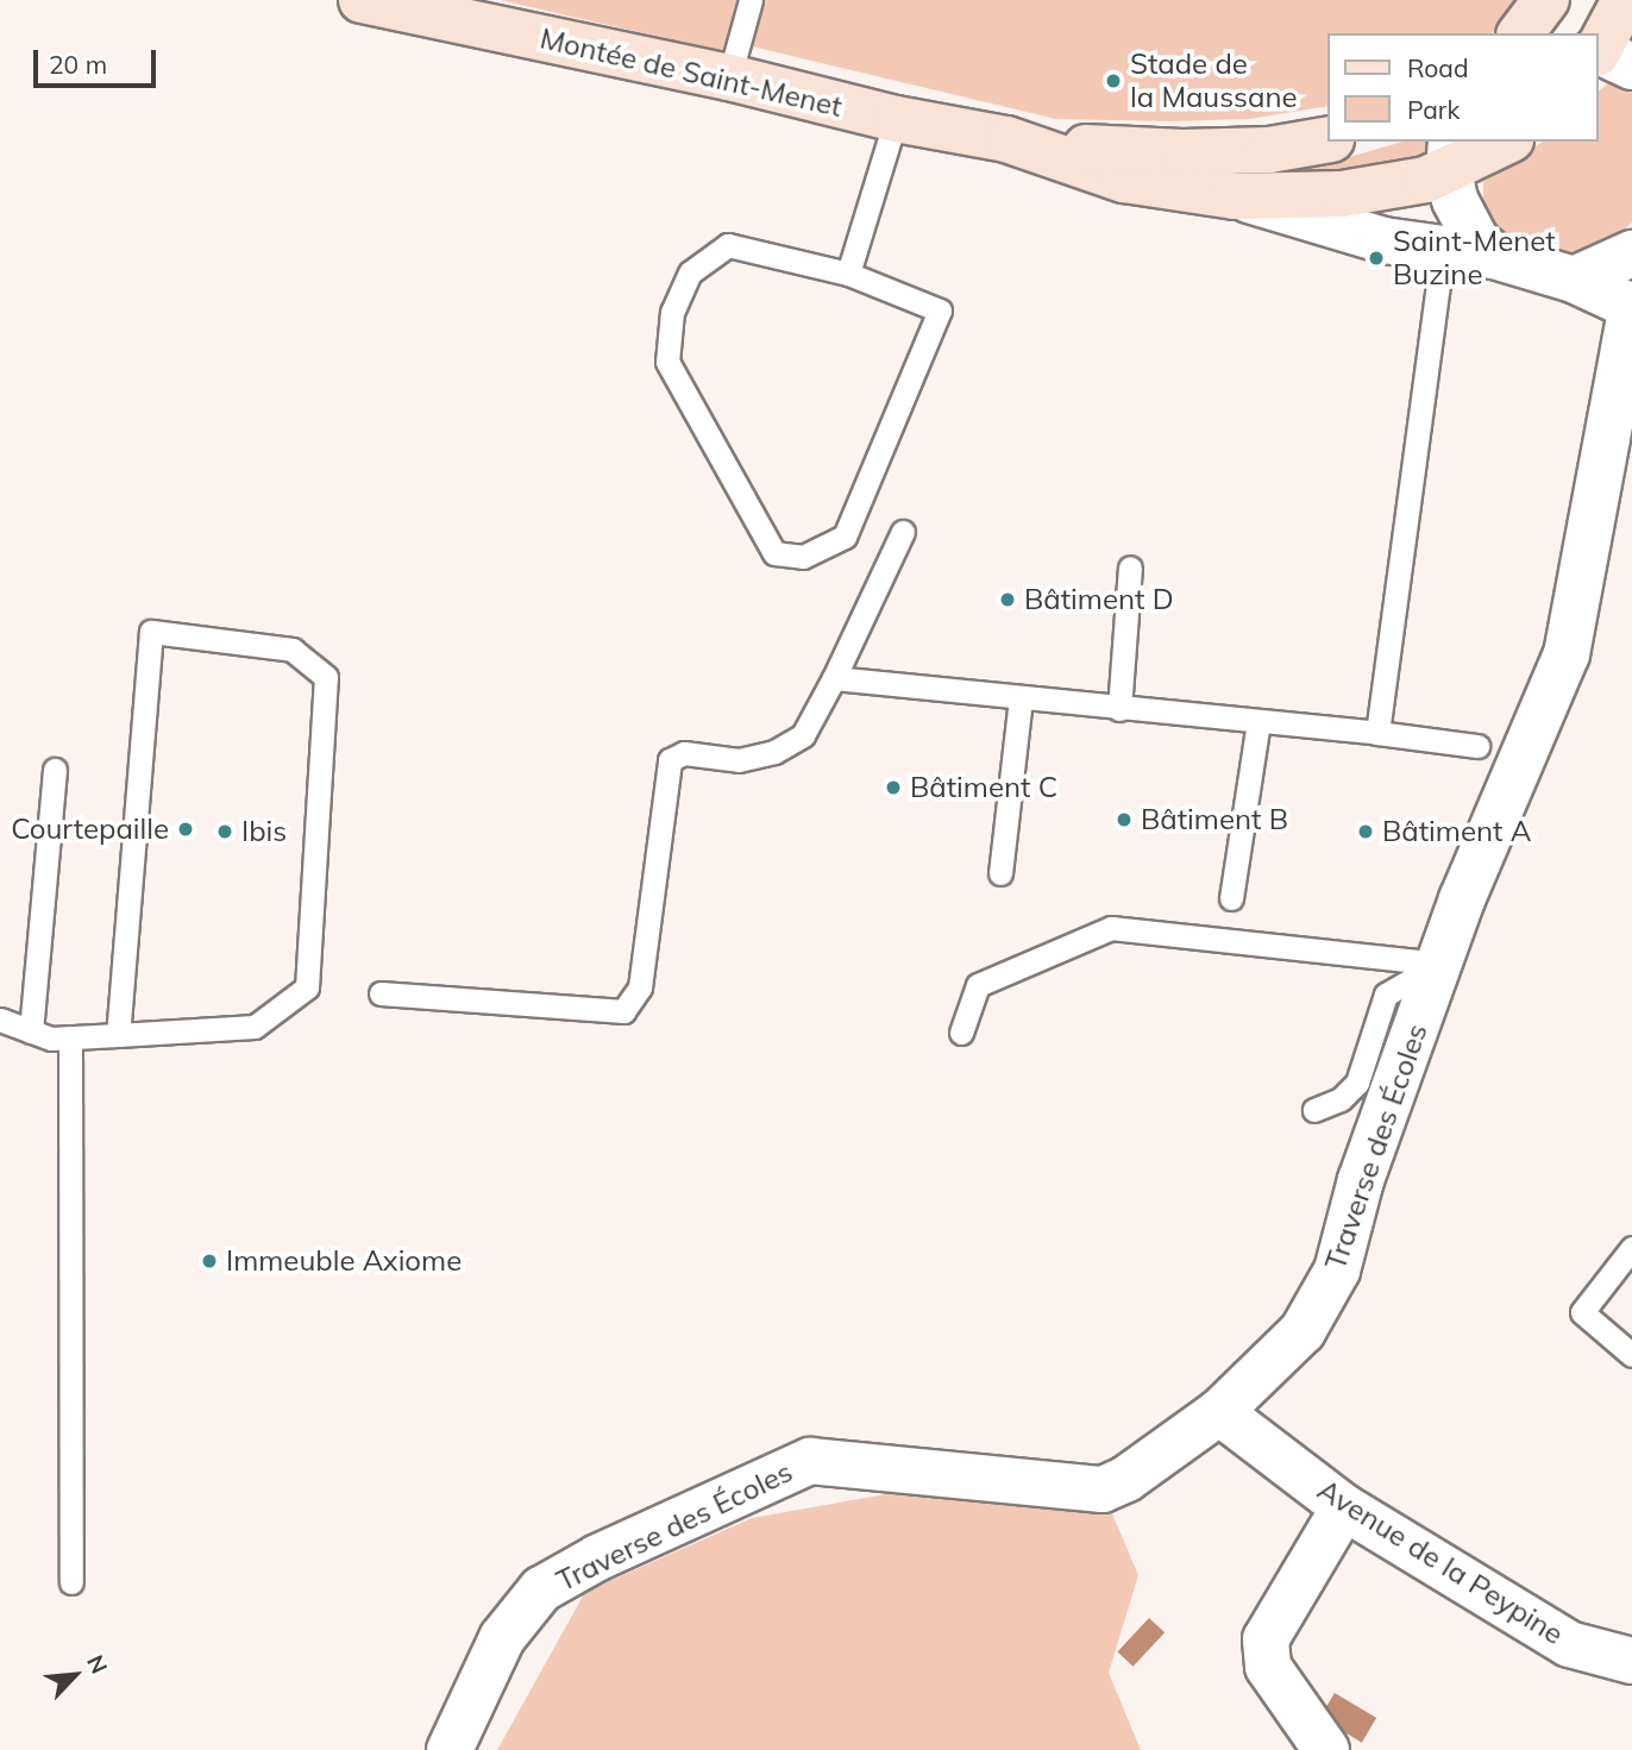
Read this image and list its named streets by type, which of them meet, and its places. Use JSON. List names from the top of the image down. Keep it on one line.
{"streets":{"main road":["Montée de Saint-Menet"],"street":["Traverse des Écoles","Avenue de la Peypine"]},"crossings":[["Montée de Saint-Menet","Traverse des Écoles"],["Traverse des Écoles","Avenue de la Peypine"]],"places":["Stade de la Maussane","Saint-Menet Buzine","Bâtiment D","Bâtiment C","Bâtiment B","Courtepaille","Ibis","Bâtiment A","Immeuble Axiome"],"legend":["Road","Park"],"scale_bar":"20 m","north":"top right"}
